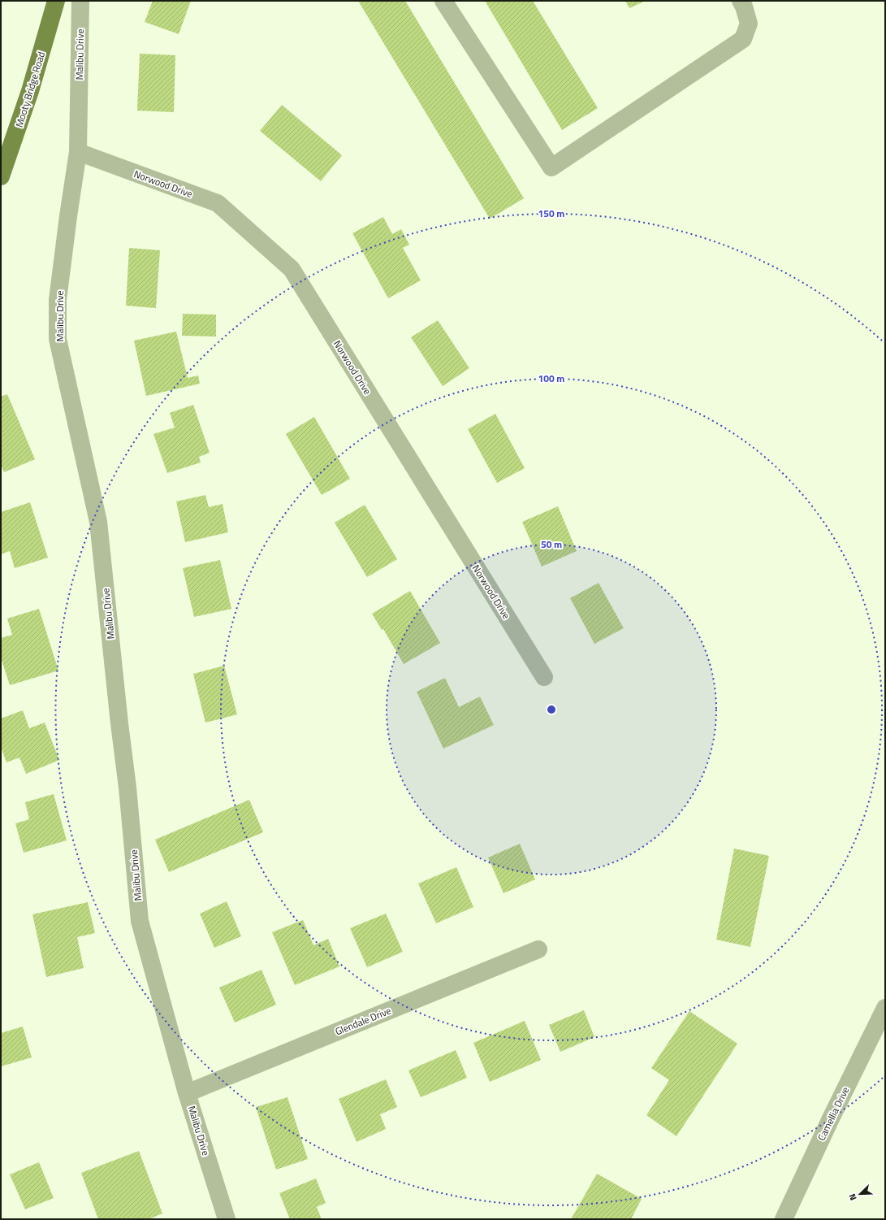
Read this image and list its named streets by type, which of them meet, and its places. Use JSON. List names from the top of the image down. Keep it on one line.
{"streets":{"main road":["Mooty Bridge Road"],"street":["Malibu Drive","Norwood Drive","Glendale Drive","Camellia Drive"]},"crossings":[["Malibu Drive","Norwood Drive"],["Malibu Drive","Glendale Drive"]],"north":"bottom left","rings":["150 m","100 m","50 m"]}
